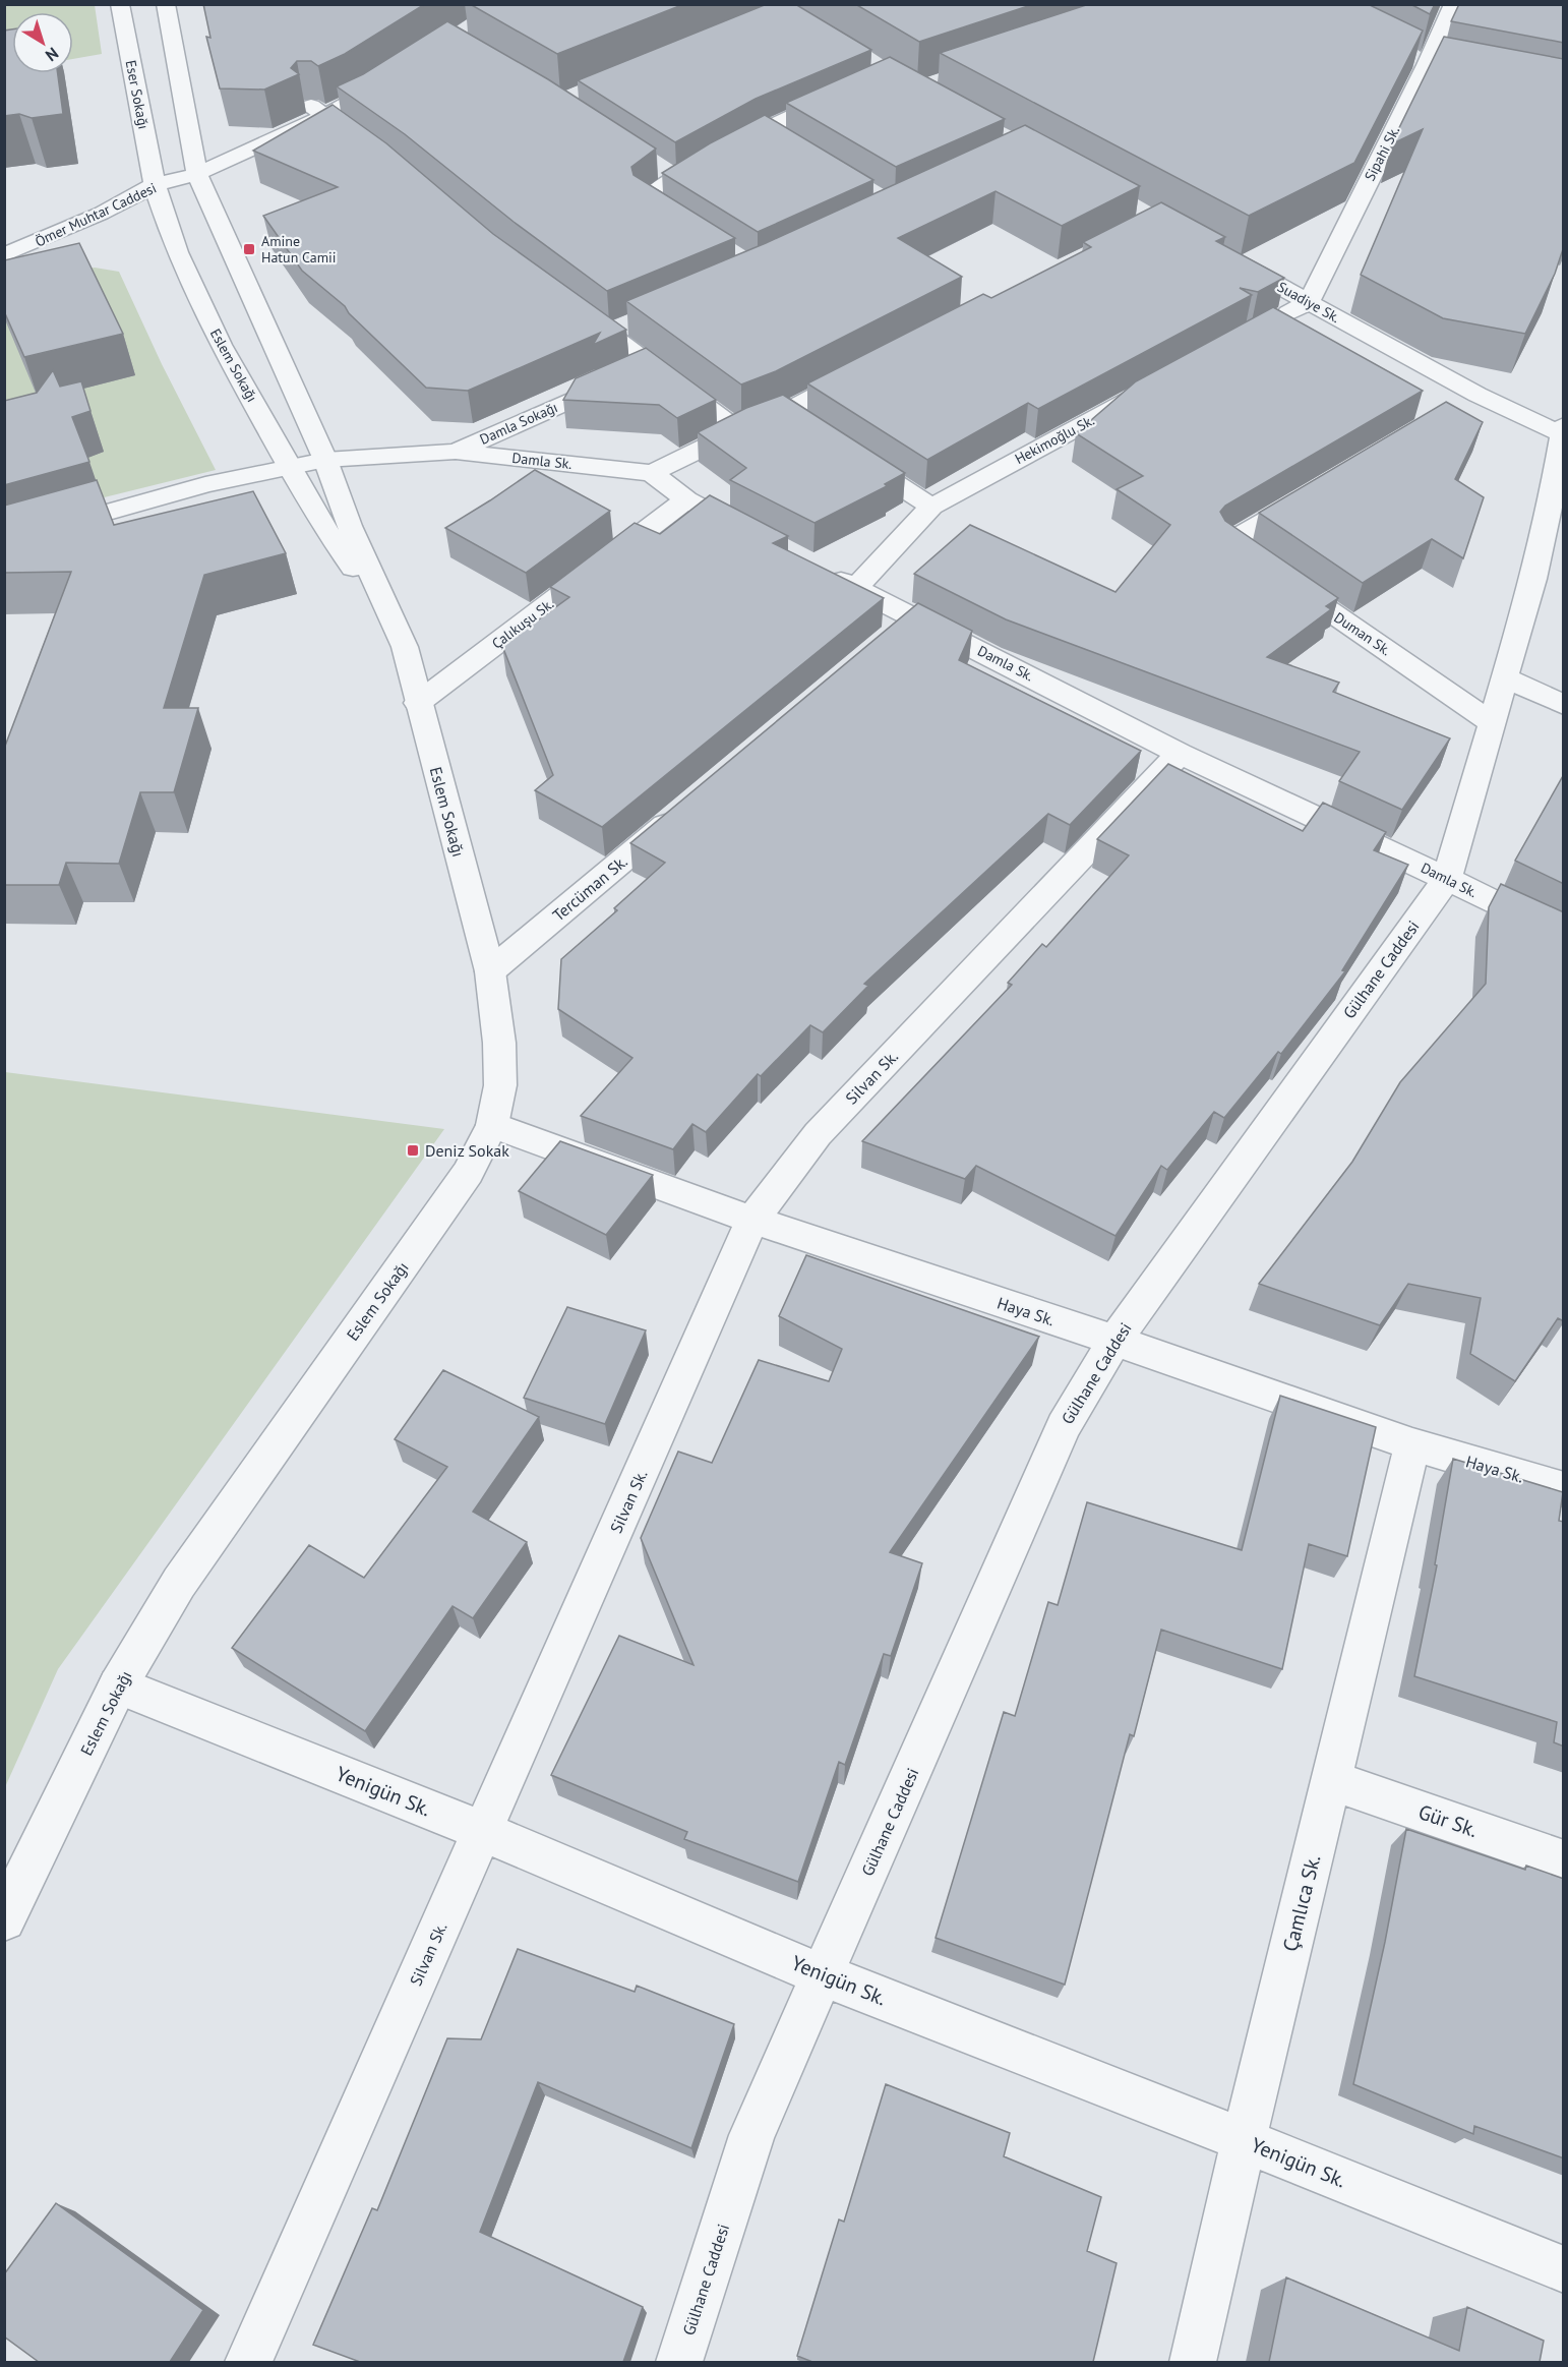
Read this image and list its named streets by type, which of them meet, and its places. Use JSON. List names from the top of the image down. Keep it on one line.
{"streets":{"street":["Eser Sokağı","Sipahi Sk.","Ömer Muhtar Caddesi","Suadiye Sk.","Eslem Sokağı","Damla Sokağı","Hekimoğlu Sk.","Damla Sk.","Çalıkuşu Sk.","Duman Sk.","Tercüman Sk.","Gülhane Caddesi","Silvan Sk.","Haya Sk.","Yenigün Sk.","Gür Sk.","Çamlıca Sk."]},"crossings":[["Eser Sokağı","Ömer Muhtar Caddesi"],["Eser Sokağı","Eslem Sokağı"],["Sipahi Sk.","Suadiye Sk."],["Ömer Muhtar Caddesi","Eslem Sokağı"],["Suadiye Sk.","Gülhane Caddesi"],["Eslem Sokağı","Damla Sk."],["Eslem Sokağı","Çalıkuşu Sk."],["Eslem Sokağı","Tercüman Sk."],["Eslem Sokağı","Haya Sk."],["Eslem Sokağı","Yenigün Sk."],["Damla Sokağı","Damla Sk."],["Hekimoğlu Sk.","Damla Sk."],["Damla Sk.","Gülhane Caddesi"],["Damla Sk.","Silvan Sk."],["Duman Sk.","Gülhane Caddesi"],["Gülhane Caddesi","Haya Sk."],["Gülhane Caddesi","Yenigün Sk."],["Silvan Sk.","Haya Sk."],["Silvan Sk.","Yenigün Sk."],["Haya Sk.","Çamlıca Sk."],["Yenigün Sk.","Çamlıca Sk."],["Gür Sk.","Çamlıca Sk."]],"places":{"transit":["Amine Hatun Camii","Deniz Sokak"]},"north":"bottom right"}
